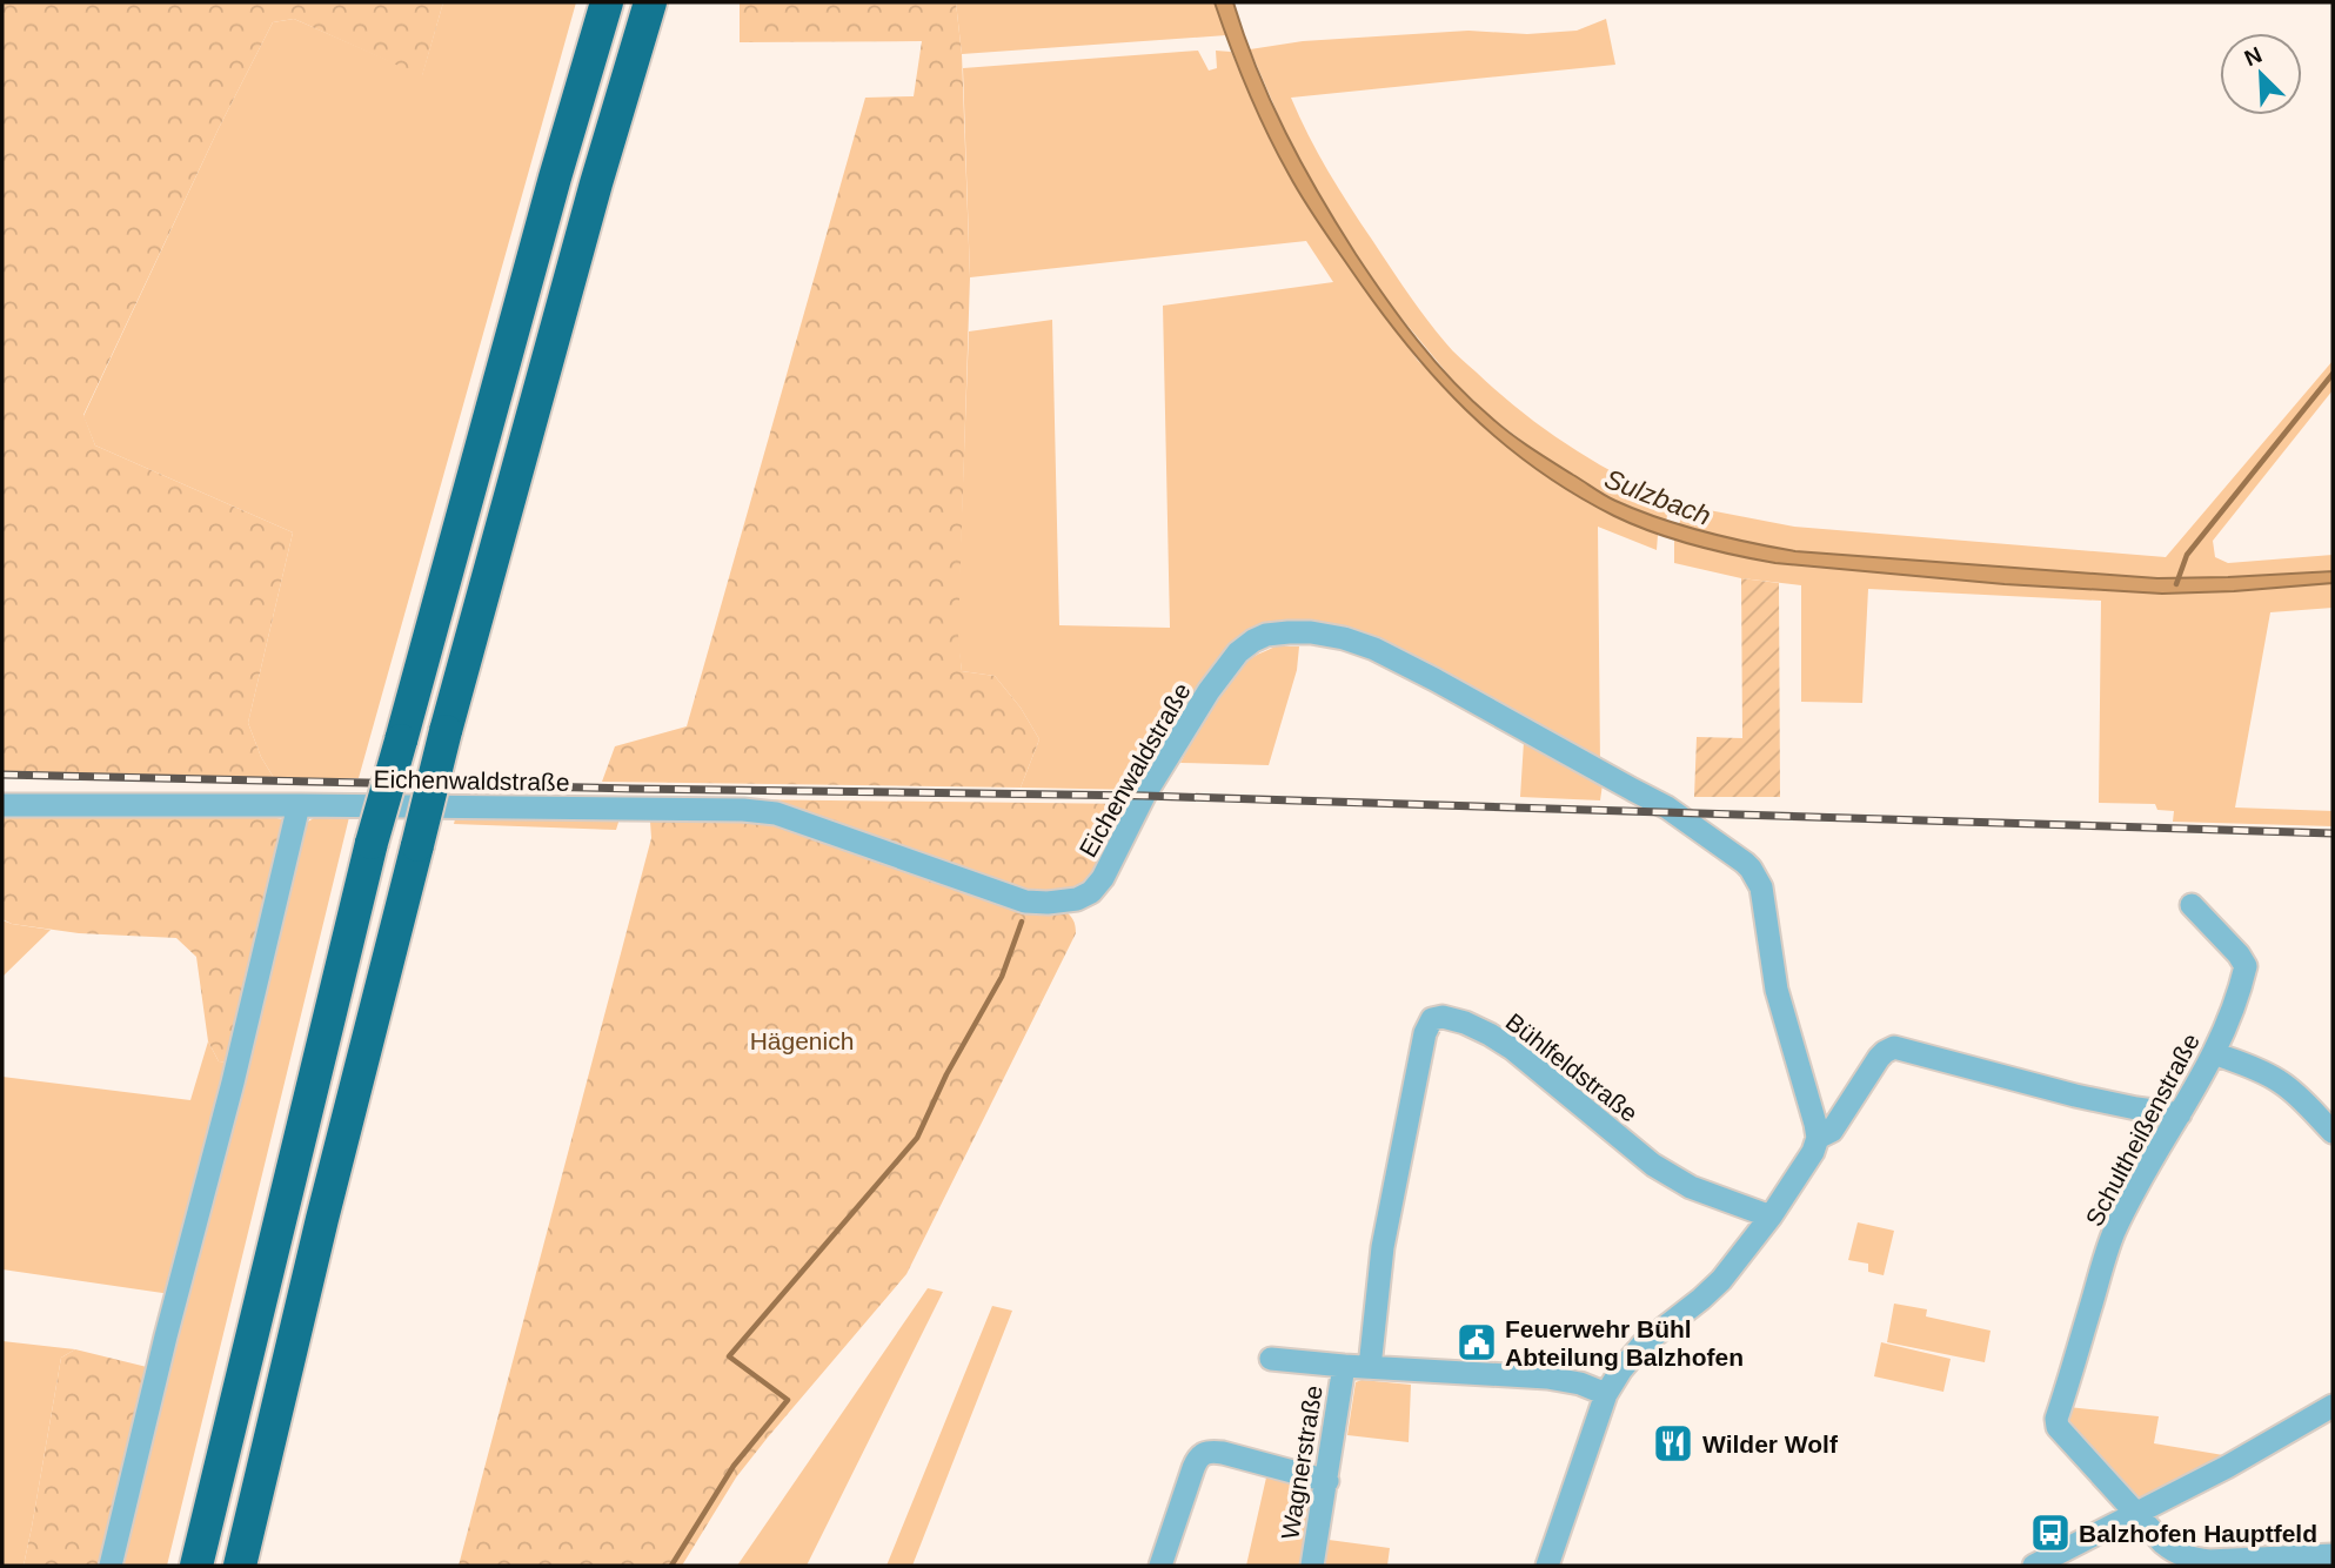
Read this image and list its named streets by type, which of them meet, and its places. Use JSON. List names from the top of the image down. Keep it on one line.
{"streets":{"street":["Eichenwaldstraße","Bühlfeldstraße","Schultheißenstraße","Wagnerstraße"]},"water":["Sulzbach"],"parks":["Hägenich"],"places":{"public building":["Feuerwehr Bühl Abteilung Balzhofen"],"restaurant":["Wilder Wolf"],"bus stop":["Balzhofen Hauptfeld"]},"north":"top left"}
